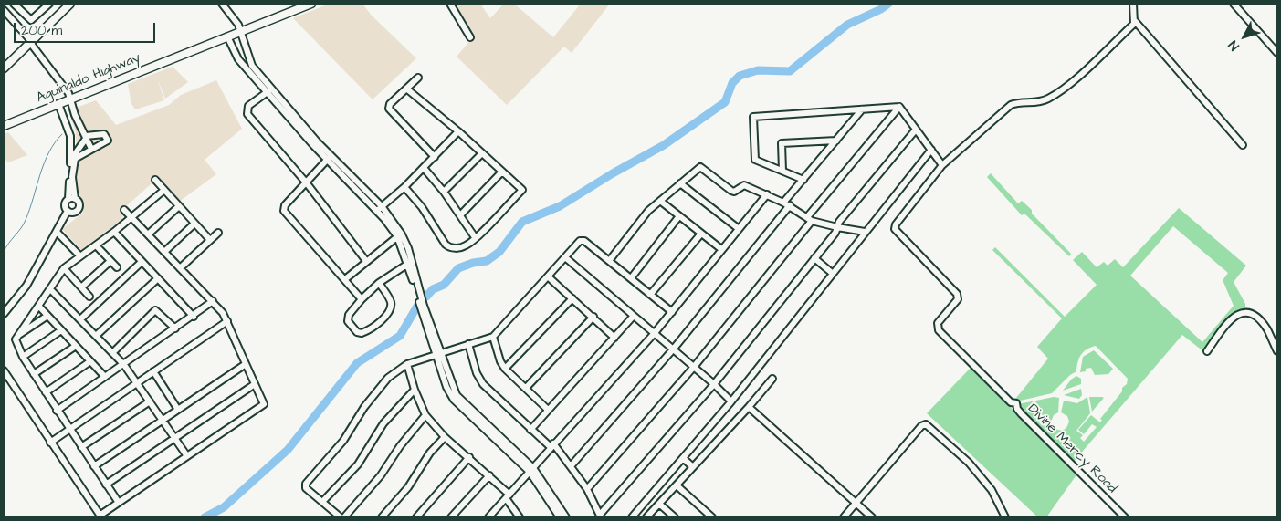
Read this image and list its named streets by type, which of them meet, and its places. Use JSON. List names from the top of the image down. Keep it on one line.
{"streets":{"main road":["Aguinaldo Highway"],"street":["Divine Mercy Road"]},"scale_bar":"200 m","north":"bottom left"}
